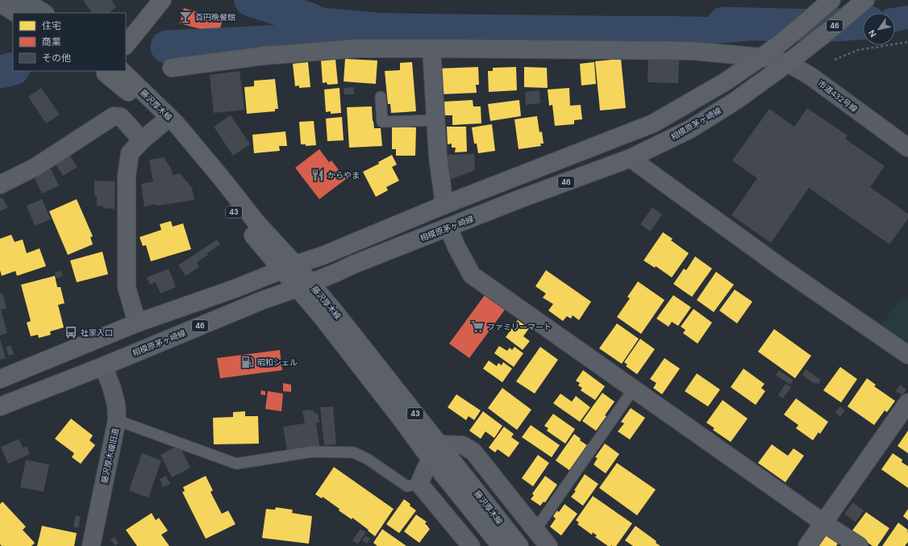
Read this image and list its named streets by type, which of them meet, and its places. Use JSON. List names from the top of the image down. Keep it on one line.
{"streets":{"main road":["46","藤沢厚木線","相模原茅ヶ崎線","43"],"street":["市道432号線","藤沢厚木線旧道"]},"crossings":[["46","市道432号線"],["46","藤沢厚木線"],["市道432号線","相模原茅ヶ崎線"],["藤沢厚木線","相模原茅ヶ崎線"],["相模原茅ヶ崎線","藤沢厚木線旧道"]],"places":{"bar":["百円晩餐館"],"restaurant":["からやま"],"supermarket":["ファミリーマート"],"bus stop":["社家入口"],"fuel station":["昭和シェル"]},"legend":["住宅","商業","その他"],"north":"bottom left"}
